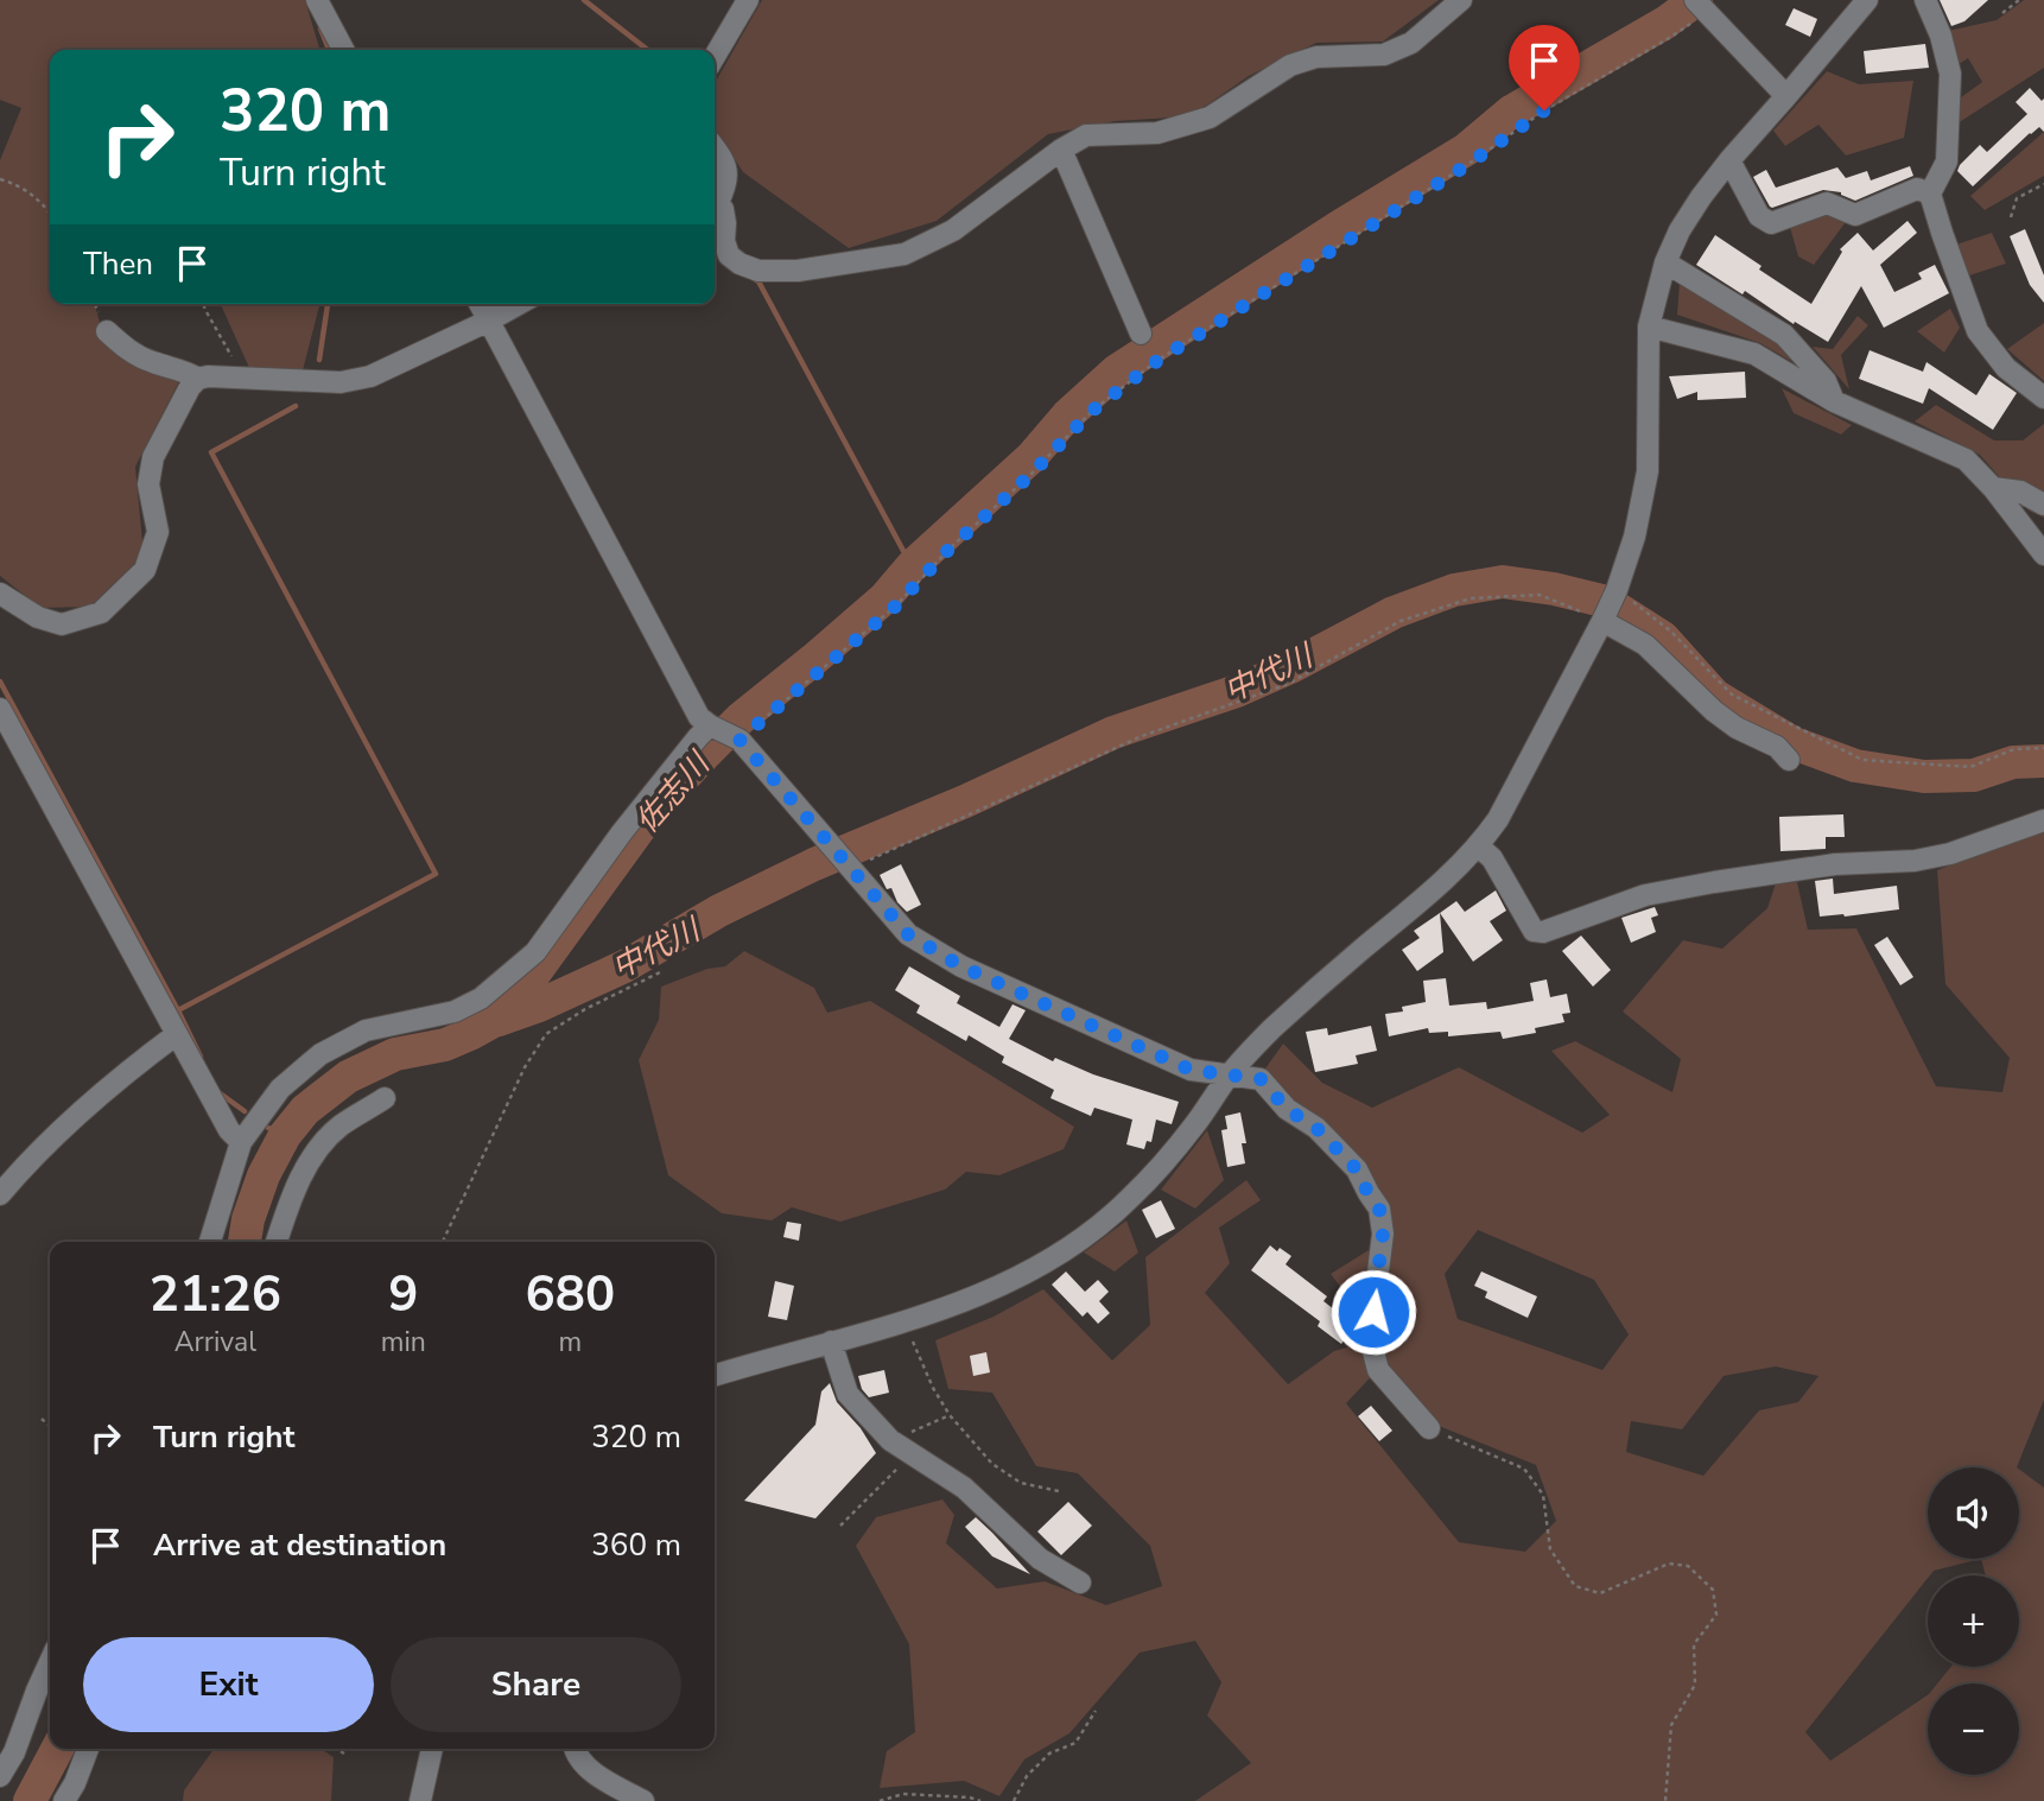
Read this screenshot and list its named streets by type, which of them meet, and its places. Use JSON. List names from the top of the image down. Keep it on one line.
{"water":["中代川","佐志川"],"page":{"turn":["320 m","Turn right"],"then":"Then","eta":["21:26","Arrival","9","min","680","m"],"list":[{"name":"Turn right","value":"320 m"},{"name":"Arrive at destination","value":"360 m"}],"map_buttons":["+","−"],"buttons":["Exit","Share"]}}
